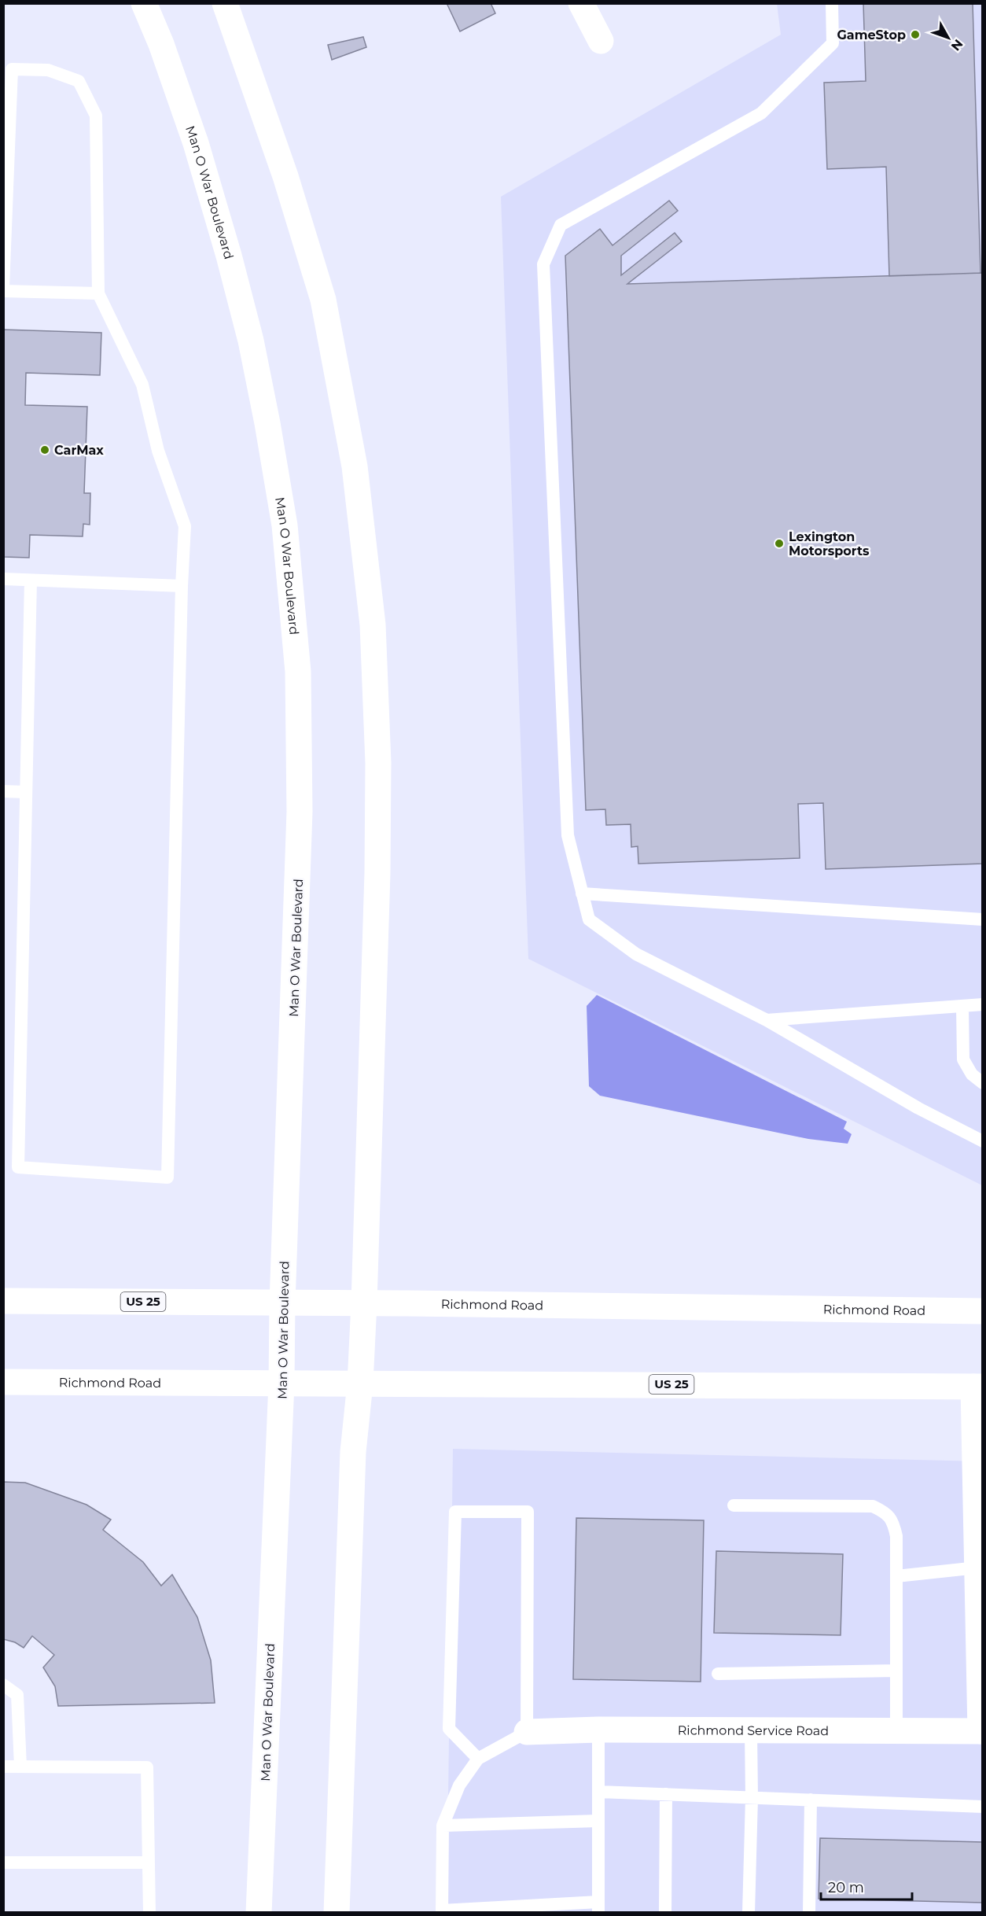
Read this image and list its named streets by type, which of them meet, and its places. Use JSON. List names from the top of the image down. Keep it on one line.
{"streets":{"main road":["Man O War Boulevard","US 25","Richmond Road","Richmond Service Road"]},"crossings":[["Man O War Boulevard","Richmond Road"],["Richmond Road","Richmond Service Road"]],"places":["GameStop","CarMax","Lexington Motorsports"],"scale_bar":"20 m","north":"bottom right"}
